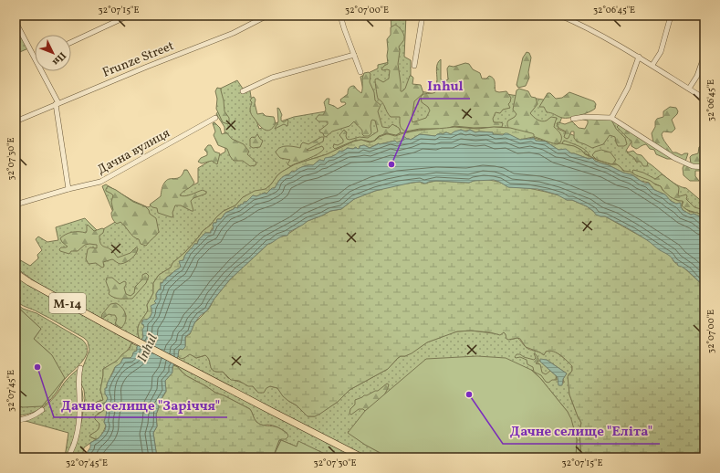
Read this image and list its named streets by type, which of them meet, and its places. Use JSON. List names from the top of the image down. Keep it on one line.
{"streets":{"highway":["М-14"],"street":["Frunze Street","Дачна вулиця"]},"water":["Inhul"],"places":["Inhul","Дачне селище \"Заріччя\"","Дачне селище \"Еліта\""],"north":"bottom right","coordinates":["32°07'15\"E","32°07'00\"E","32°06'45\"E","32°07'30\"E","32°07'45\"E"]}
